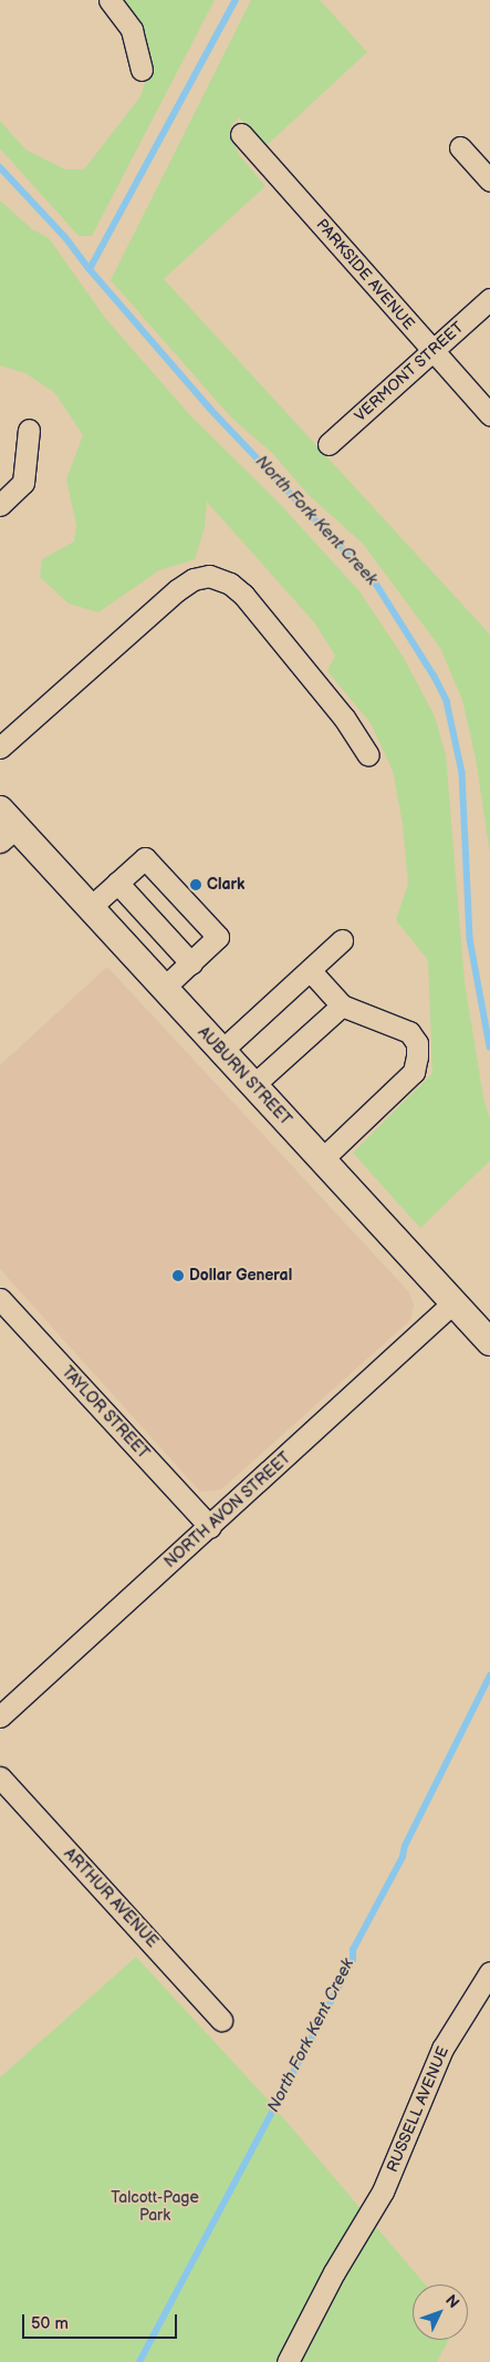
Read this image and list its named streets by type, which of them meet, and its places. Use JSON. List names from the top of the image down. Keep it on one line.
{"streets":{"main road":["AUBURN STREET"],"street":["PARKSIDE AVENUE","VERMONT STREET","TAYLOR STREET","NORTH AVON STREET","ARTHUR AVENUE","RUSSELL AVENUE"]},"crossings":[["PARKSIDE AVENUE","VERMONT STREET"],["AUBURN STREET","NORTH AVON STREET"],["TAYLOR STREET","NORTH AVON STREET"]],"water":["North Fork Kent Creek"],"parks":["Talcott-Page Park"],"places":["Clark","Dollar General"],"scale_bar":"50 m","north":"top right"}
